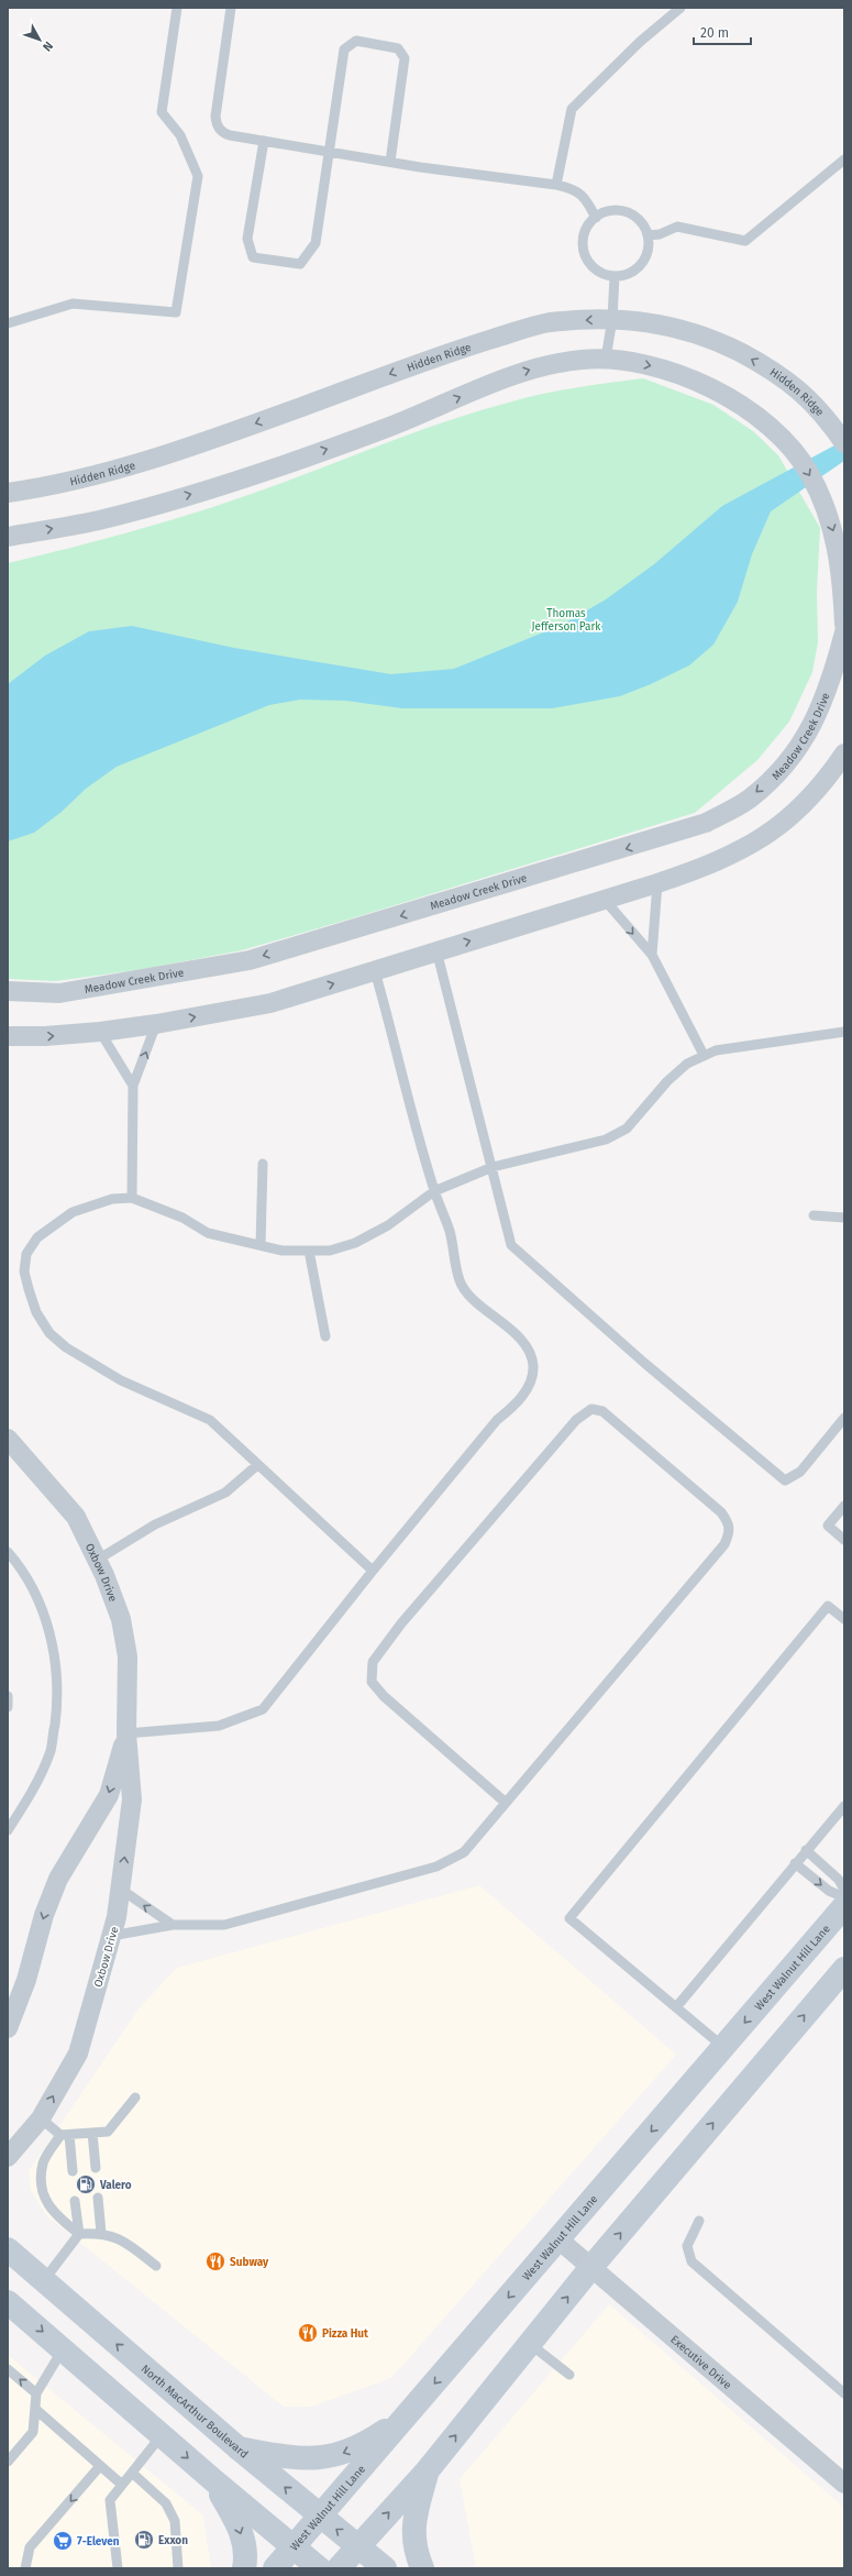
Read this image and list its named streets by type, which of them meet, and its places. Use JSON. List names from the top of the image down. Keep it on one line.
{"streets":{"main road":["West Walnut Hill Lane","North MacArthur Boulevard"],"street":["Hidden Ridge","Meadow Creek Drive","Oxbow Drive","Executive Drive"]},"crossings":[["West Walnut Hill Lane","Executive Drive"],["West Walnut Hill Lane","North MacArthur Boulevard"]],"parks":["Thomas Jefferson Park"],"places":{"fuel station":["Valero","Exxon"],"restaurant":["Subway","Pizza Hut"],"supermarket":["7-Eleven"]},"scale_bar":"20 m","north":"bottom right"}
